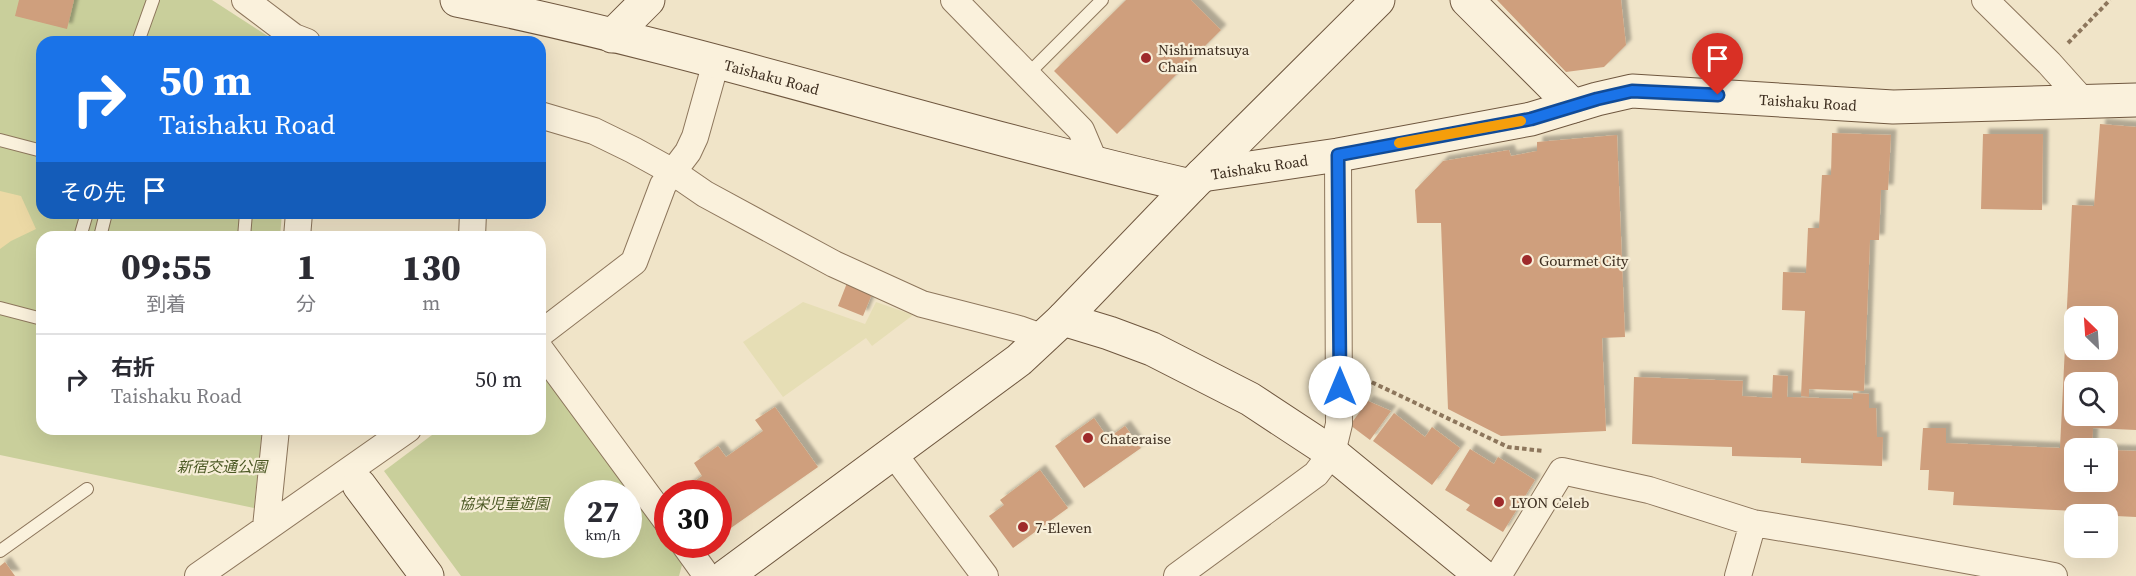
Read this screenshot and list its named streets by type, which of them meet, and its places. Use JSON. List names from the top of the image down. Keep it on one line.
{"streets":{"street":["Taishaku Road"]},"parks":["新宿交通公園","協栄児童遊園"],"places":["Nishimatsuya Chain","Gourmet City","Chateraise","LYON Celeb","7-Eleven"],"north":"top left","page":{"turn":["50 m","Taishaku Road"],"then":"その先","eta":["09:55","到着","1","分","130","m"],"map_buttons":["+","−"],"list":[{"name":"右折","note":"Taishaku Road","value":"50 m"}],"speed":"27 km/h","limit":"30"}}
